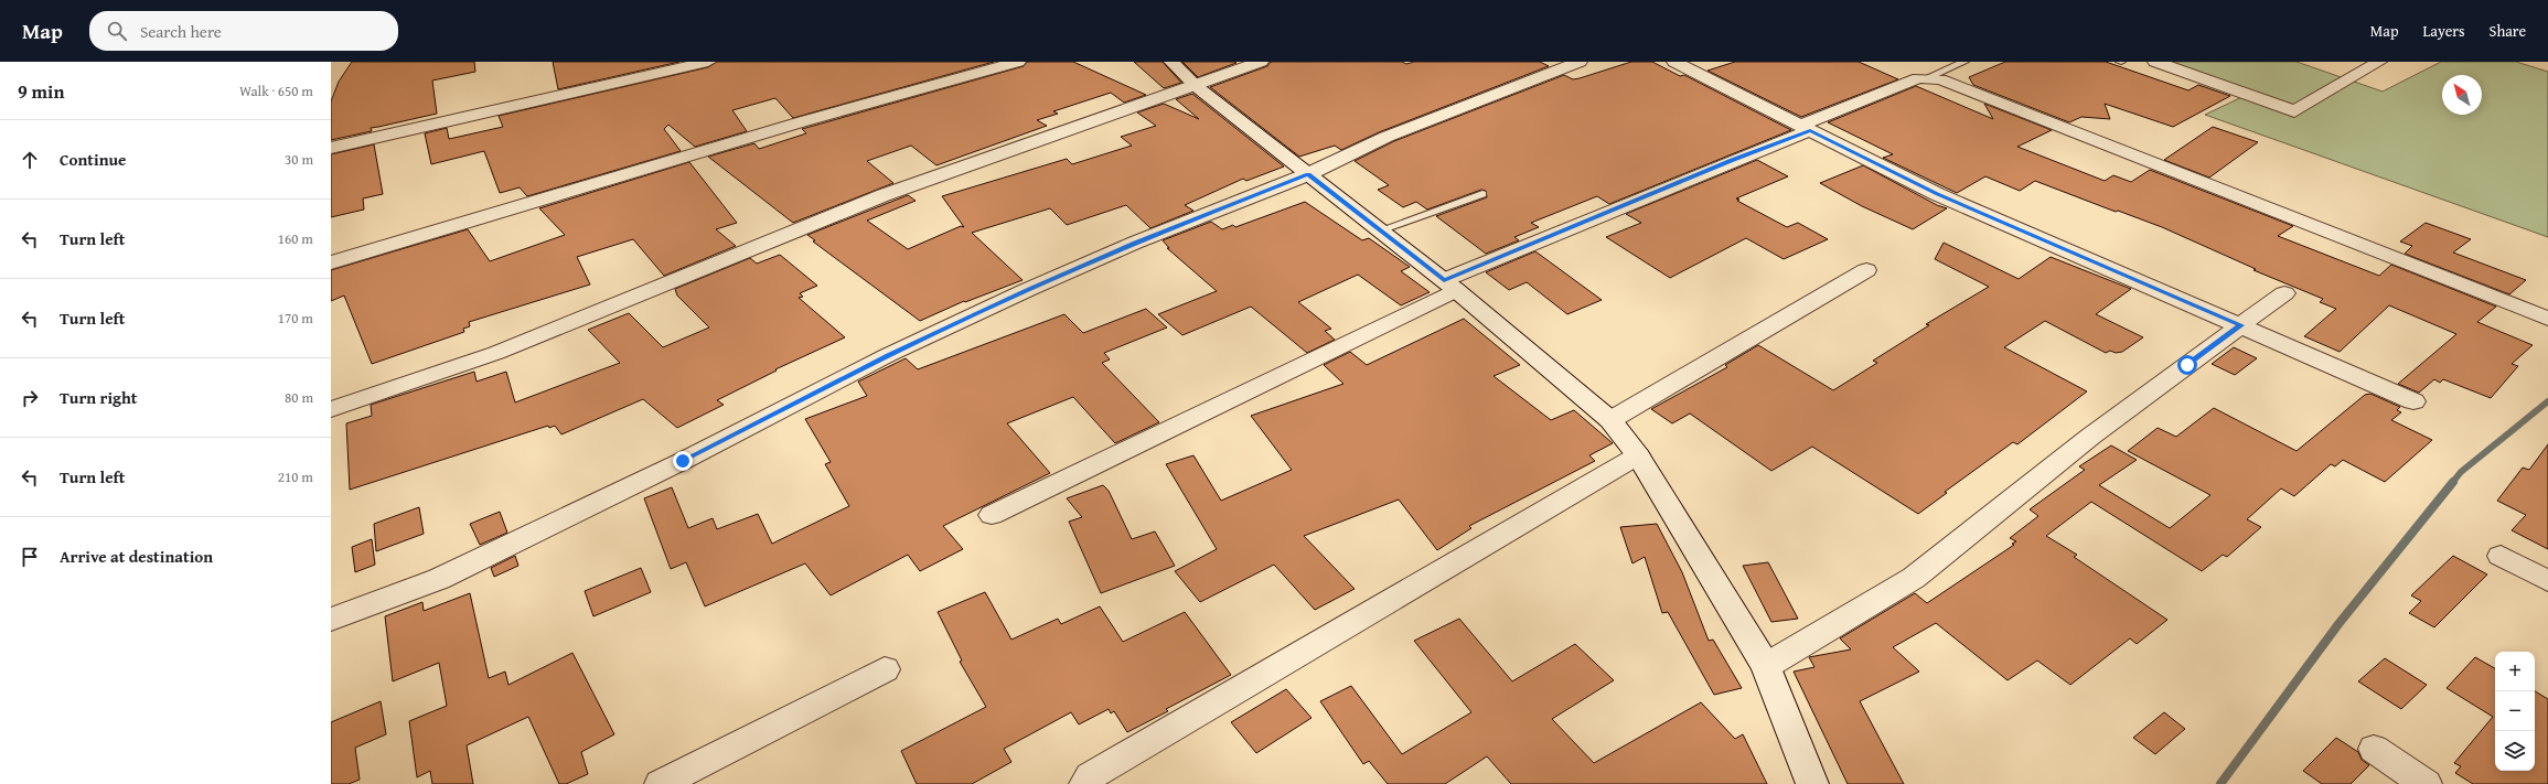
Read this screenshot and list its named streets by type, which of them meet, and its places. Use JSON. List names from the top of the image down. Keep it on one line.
{"north":"top left","page":{"header":"Map","search":"Search here","nav":["Map","Layers","Share"],"heading":["9 min","Walk · 650 m"],"list":[["Continue","30 m"],["Turn left","160 m"],["Turn left","170 m"],["Turn right","80 m"],["Turn left","210 m"],"Arrive at destination"],"map_buttons":["+","−"]}}
